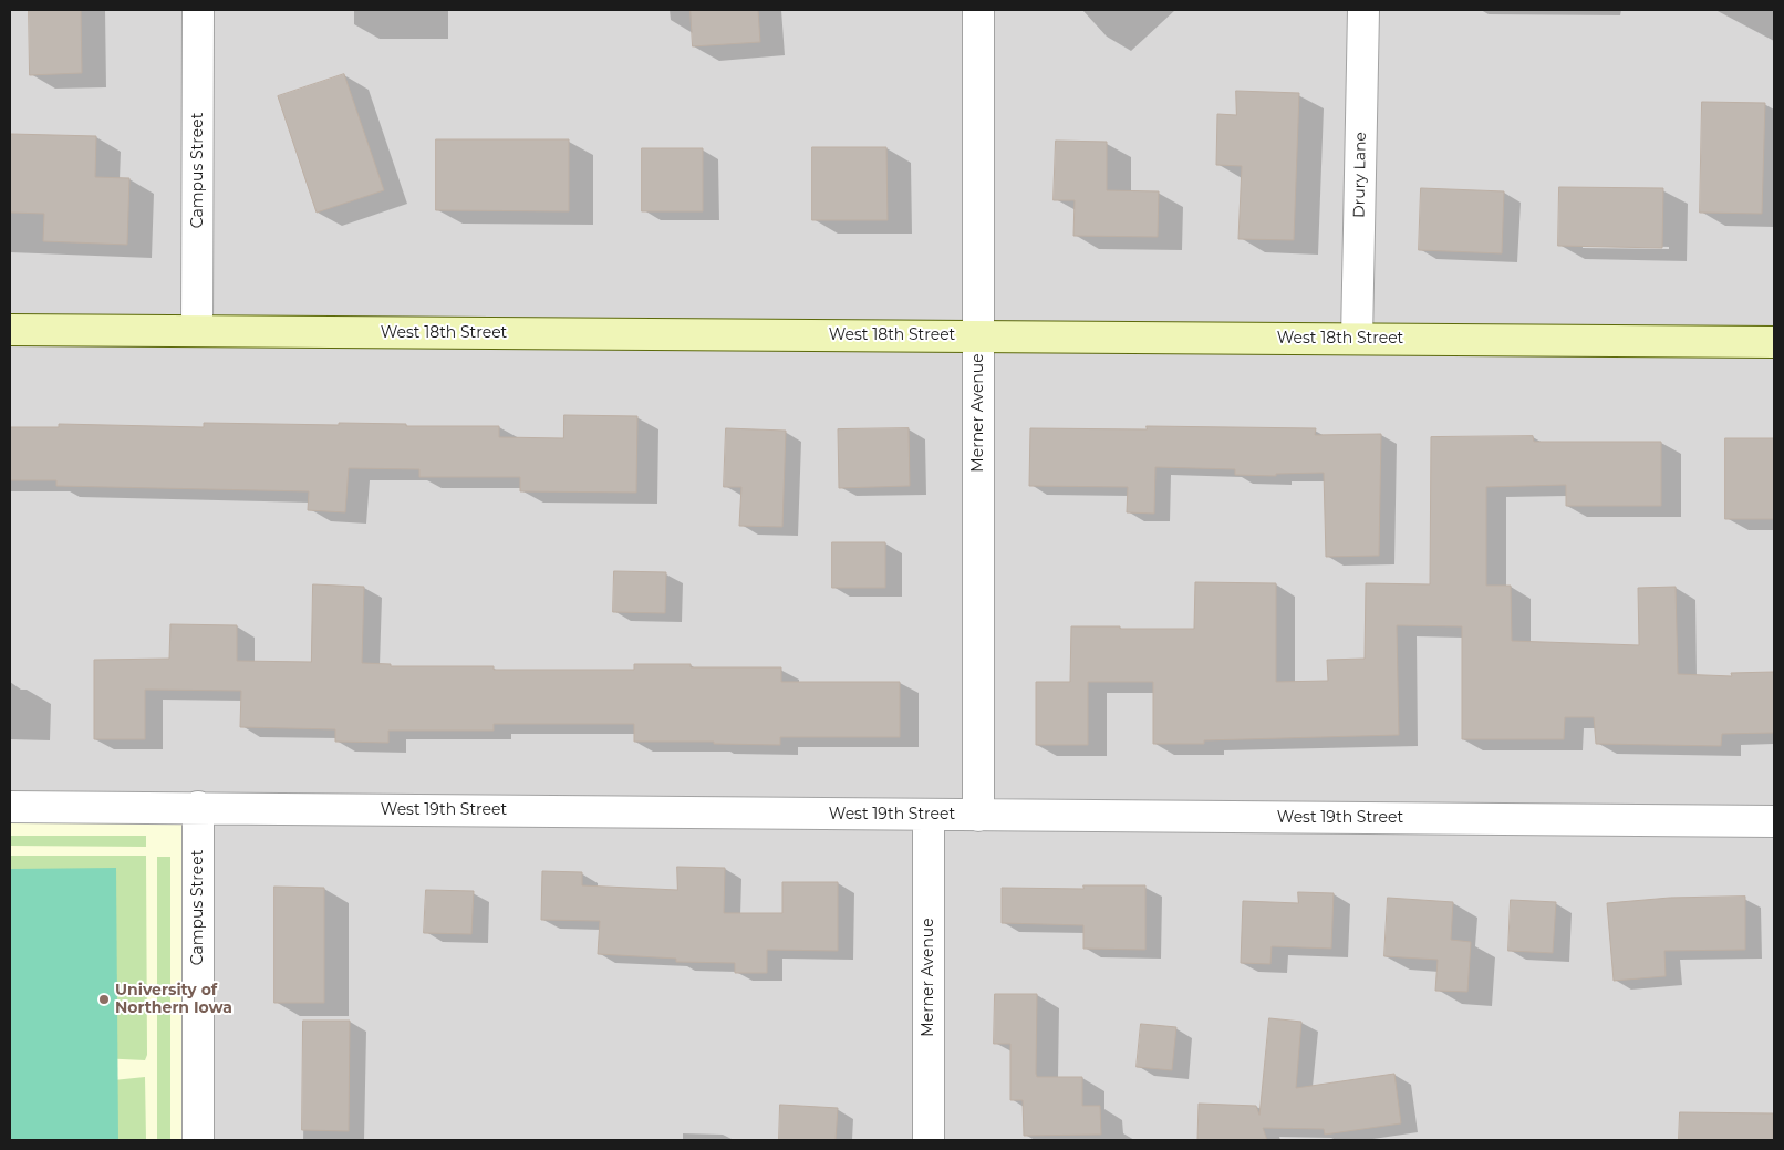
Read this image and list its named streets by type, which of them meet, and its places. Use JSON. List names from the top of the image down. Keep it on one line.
{"streets":{"main road":["West 18th Street"],"street":["Campus Street","Drury Lane","Merner Avenue","West 19th Street"]},"crossings":[["Campus Street","West 18th Street"],["Campus Street","West 19th Street"],["Drury Lane","West 18th Street"],["West 18th Street","Merner Avenue"],["Merner Avenue","West 19th Street"]],"places":["University of Northern Iowa"]}
